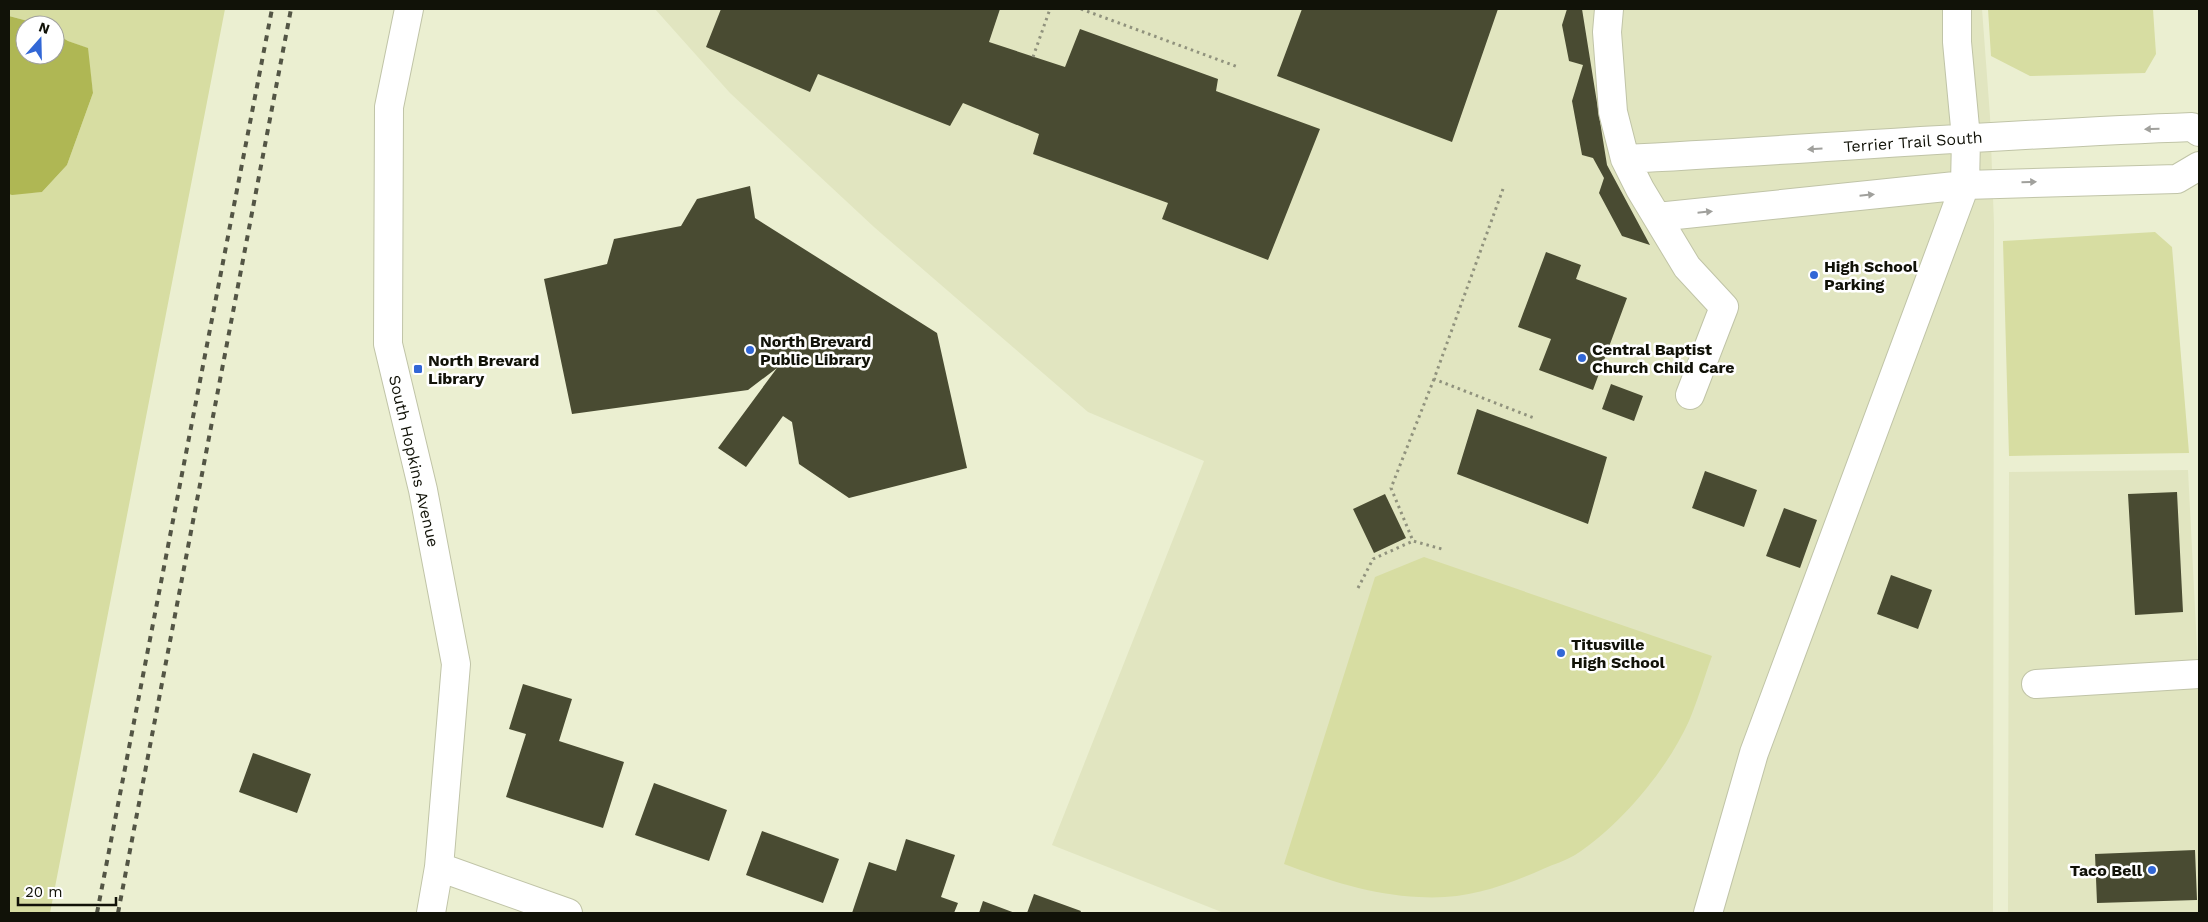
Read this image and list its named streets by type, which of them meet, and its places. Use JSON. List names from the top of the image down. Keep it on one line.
{"streets":{"street":["Terrier Trail South","South Hopkins Avenue"]},"places":{"other":["High School Parking","North Brevard Public Library","Central Baptist Church Child Care","Titusville High School","Taco Bell"],"transit":["North Brevard Library"]},"scale_bar":"20 m","north":"top"}
